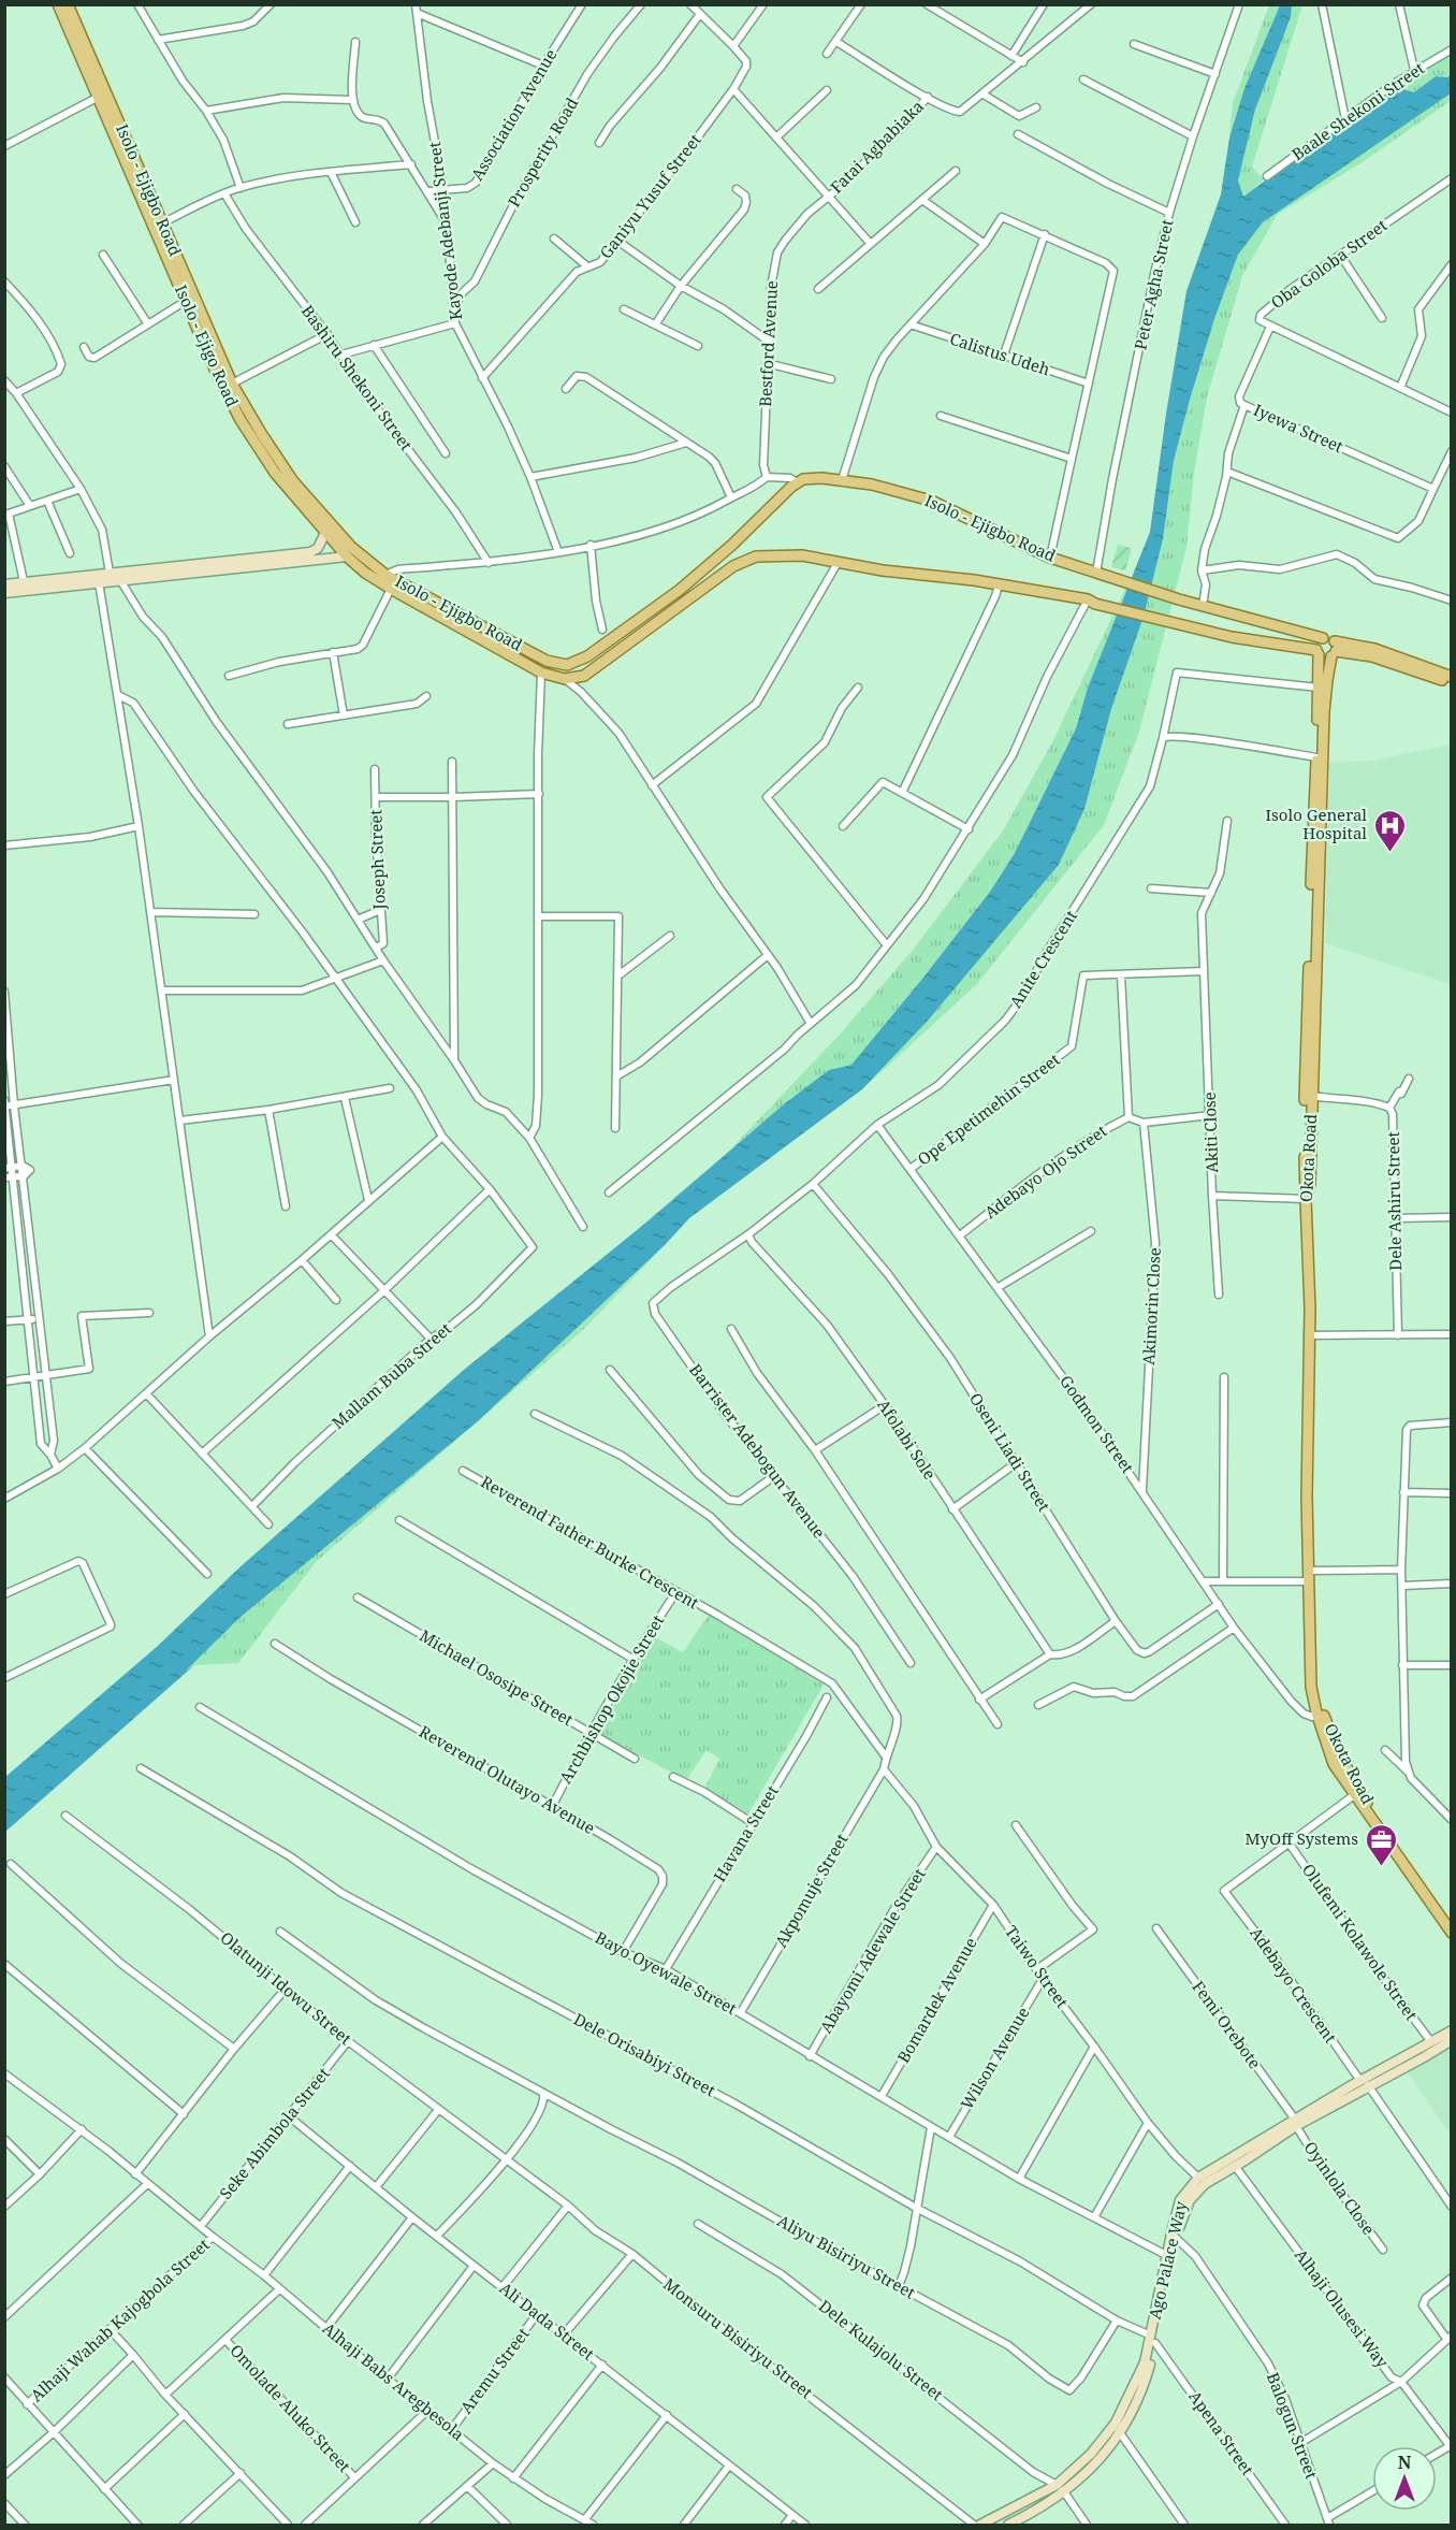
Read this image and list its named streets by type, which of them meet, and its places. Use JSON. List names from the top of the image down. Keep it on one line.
{"streets":{"main road":["Isolo - Ejigbo Road","Isolo - Ejigo Road","Okota Road","Ago Palace Way"],"street":["Baale Shekoni Street","Association Avenue","Fatai Agbabiaka","Prosperity Road","Ganiyu Yusuf Street","Kayode Adebanji Street","Oba Goloba Street","Peter Agha Street","Bestford Avenue","Calistus Udeh","Bashiru Shekoni Street","Iyewa Street","Joseph Street","Anite Crescent","Ope Epetimehin Street","Akiti Close","Adebayo Ojo Street","Dele Ashiru Street","Akimorin Close","Mallam Buba Street","Godmon Street","Afolabi Sole","Barrister Adebogun Avenue","Oseni Liadi Street","Reverend Father Burke Crescent","Michael Ososipe Street","Archbishop Okojie Street","Reverend Olutayo Avenue","Havana Street","Akpomuje Street","Olufemi Kolawole Street","Abayomi Adewale Street","Taiwo Street","Bayo Oyewale Street","Adebayo Crescent","Olatunji Idowu Street","Bomardek Avenue","Femi Orebote","Dele Orisabiyi Street","Wilson Avenue","Seke Abimbola Street","Oyinlola Close","Aliyu Bisiriyu Street","Alhaji Olusesi Way","Alhaji Wahab Kajogbola Street","Ali Dada Street","Monsuru Bisiriyu Street","Dele Kulajolu Street","Aremu Street","Alhaji Babs Aregbesola","Omolade Aluko Street","Balogun Street","Apena Street"]},"crossings":[["Association Avenue","Kayode Adebanji Street"],["Fatai Agbabiaka","Bestford Avenue"],["Prosperity Road","Kayode Adebanji Street"],["Isolo - Ejigbo Road","Peter Agha Street"],["Isolo - Ejigbo Road","Isolo - Ejigo Road"],["Isolo - Ejigbo Road","Iyewa Street"],["Ganiyu Yusuf Street","Kayode Adebanji Street"],["Anite Crescent","Godmon Street"],["Anite Crescent","Afolabi Sole"],["Anite Crescent","Barrister Adebogun Avenue"],["Anite Crescent","Oseni Liadi Street"],["Ope Epetimehin Street","Godmon Street"],["Okota Road","Dele Ashiru Street"],["Okota Road","Godmon Street"],["Adebayo Ojo Street","Godmon Street"],["Akimorin Close","Godmon Street"],["Godmon Street","Oseni Liadi Street"],["Afolabi Sole","Barrister Adebogun Avenue"],["Reverend Father Burke Crescent","Archbishop Okojie Street"],["Michael Ososipe Street","Archbishop Okojie Street"],["Archbishop Okojie Street","Reverend Olutayo Avenue"],["Reverend Olutayo Avenue","Bayo Oyewale Street"],["Havana Street","Bayo Oyewale Street"],["Akpomuje Street","Taiwo Street"],["Akpomuje Street","Bayo Oyewale Street"],["Olufemi Kolawole Street","Adebayo Crescent"],["Olufemi Kolawole Street","Ago Palace Way"],["Abayomi Adewale Street","Taiwo Street"],["Abayomi Adewale Street","Bayo Oyewale Street"],["Taiwo Street","Bomardek Avenue"],["Taiwo Street","Wilson Avenue"],["Taiwo Street","Ago Palace Way"],["Bayo Oyewale Street","Bomardek Avenue"],["Bayo Oyewale Street","Wilson Avenue"],["Bayo Oyewale Street","Ago Palace Way"],["Adebayo Crescent","Ago Palace Way"],["Olatunji Idowu Street","Seke Abimbola Street"],["Olatunji Idowu Street","Monsuru Bisiriyu Street"],["Femi Orebote","Oyinlola Close"],["Femi Orebote","Ago Palace Way"],["Dele Orisabiyi Street","Aliyu Bisiriyu Street"],["Dele Orisabiyi Street","Ago Palace Way"],["Dele Orisabiyi Street","Apena Street"],["Seke Abimbola Street","Ali Dada Street"],["Seke Abimbola Street","Alhaji Babs Aregbesola"],["Oyinlola Close","Ago Palace Way"],["Ago Palace Way","Alhaji Olusesi Way"],["Ago Palace Way","Dele Kulajolu Street"],["Ago Palace Way","Balogun Street"],["Ago Palace Way","Apena Street"],["Alhaji Wahab Kajogbola Street","Alhaji Babs Aregbesola"],["Ali Dada Street","Aremu Street"],["Aremu Street","Alhaji Babs Aregbesola"]],"places":{"hospital":["Isolo General Hospital"],"office":["MyOff Systems"]},"north":"top"}
